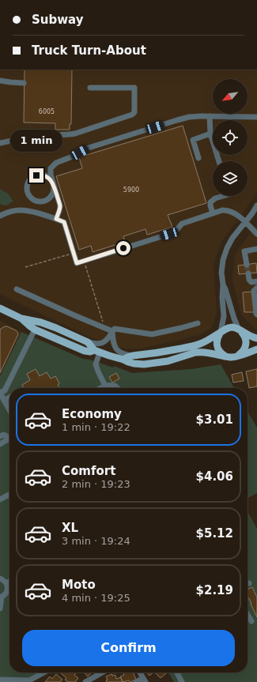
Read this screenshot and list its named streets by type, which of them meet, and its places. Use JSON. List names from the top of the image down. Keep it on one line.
{"house_numbers":["6005","5900"],"north":"bottom left","page":{"banner":["Subway","Truck Turn-About"],"bubble":"1 min","list":[{"name":"Economy","note":"1 min · 19:22","value":"$3.01"},{"name":"Comfort","note":"2 min · 19:23","value":"$4.06"},{"name":"XL","note":"3 min · 19:24","value":"$5.12"},{"name":"Moto","note":"4 min · 19:25","value":"$2.19"}],"buttons":"Confirm"}}
